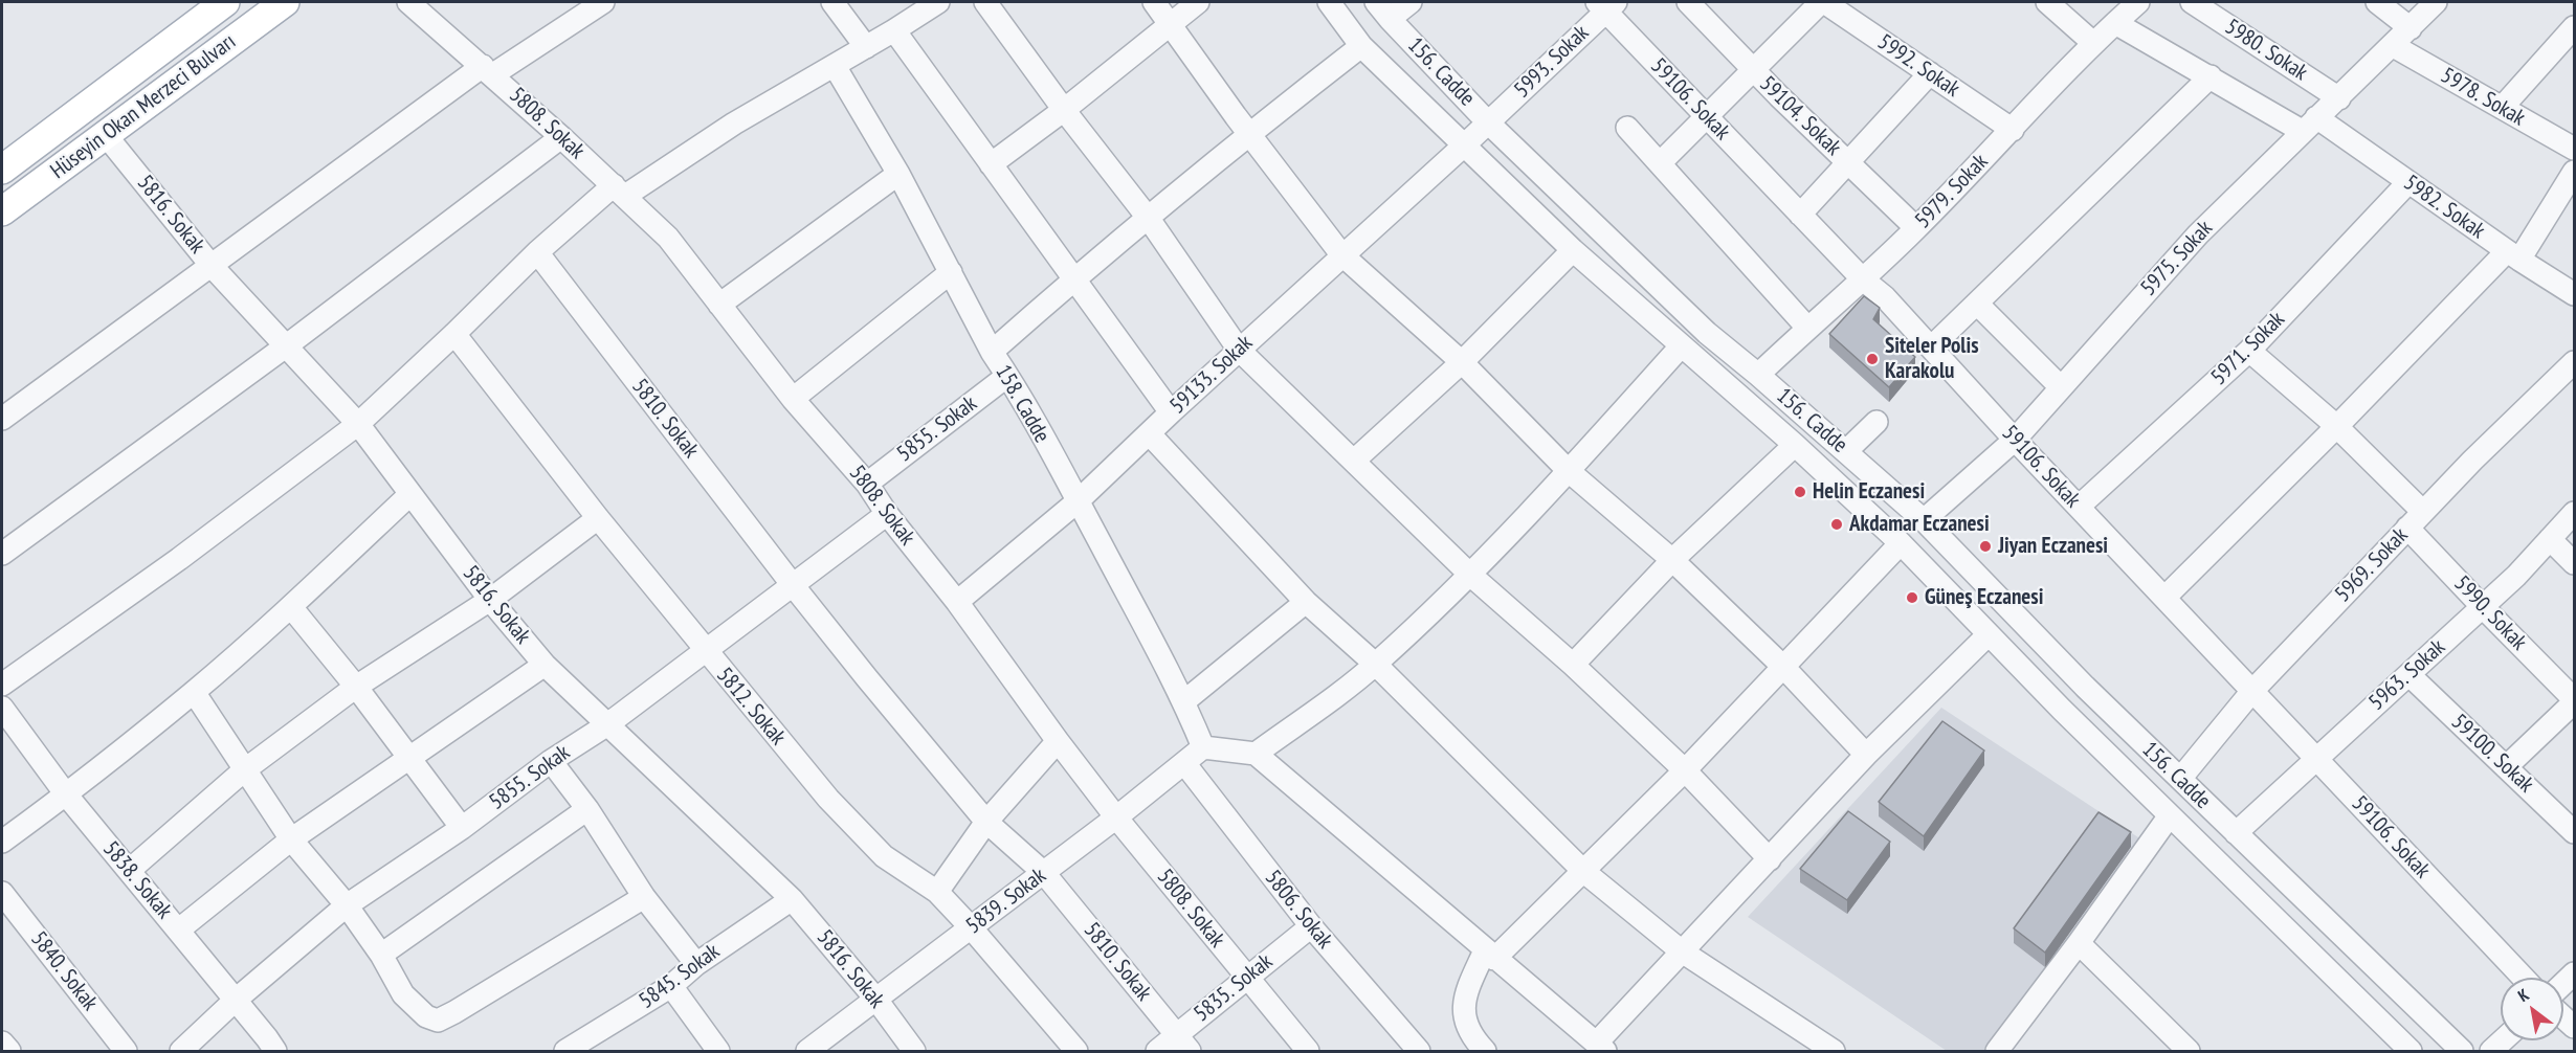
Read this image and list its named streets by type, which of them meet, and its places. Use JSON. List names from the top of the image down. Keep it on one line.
{"streets":{"main road":["Hüseyin Okan Merzeci Bulvarı"],"street":["5980. Sokak","5993. Sokak","5992. Sokak","156. Cadde","5978. Sokak","59106. Sokak","59104. Sokak","5808. Sokak","5979. Sokak","5982. Sokak","5816. Sokak","5975. Sokak","5971. Sokak","59133. Sokak","158. Cadde","5810. Sokak","5855. Sokak","5969. Sokak","5990. Sokak","5963. Sokak","5812. Sokak","59100. Sokak","5838. Sokak","5839. Sokak","5806. Sokak","5840. Sokak","5845. Sokak","5835. Sokak"]},"crossings":[["5980. Sokak","5975. Sokak"],["5993. Sokak","156. Cadde"],["5993. Sokak","59106. Sokak"],["5993. Sokak","59133. Sokak"],["5992. Sokak","5979. Sokak"],["156. Cadde","5979. Sokak"],["156. Cadde","5975. Sokak"],["156. Cadde","59133. Sokak"],["156. Cadde","5969. Sokak"],["156. Cadde","5963. Sokak"],["5978. Sokak","5975. Sokak"],["59106. Sokak","5979. Sokak"],["59106. Sokak","5975. Sokak"],["59106. Sokak","5971. Sokak"],["59106. Sokak","5969. Sokak"],["59106. Sokak","5963. Sokak"],["Hüseyin Okan Merzeci Bulvarı","5816. Sokak"],["59104. Sokak","5979. Sokak"],["5808. Sokak","59133. Sokak"],["5808. Sokak","5855. Sokak"],["5808. Sokak","5839. Sokak"],["5808. Sokak","5835. Sokak"],["5979. Sokak","5982. Sokak"],["5982. Sokak","5975. Sokak"],["5982. Sokak","5971. Sokak"],["5816. Sokak","5855. Sokak"],["5816. Sokak","5839. Sokak"],["5816. Sokak","5845. Sokak"],["5971. Sokak","5990. Sokak"],["59133. Sokak","158. Cadde"],["158. Cadde","5855. Sokak"],["158. Cadde","5839. Sokak"],["5810. Sokak","5855. Sokak"],["5810. Sokak","5839. Sokak"],["5810. Sokak","5835. Sokak"],["5855. Sokak","5812. Sokak"],["5855. Sokak","5838. Sokak"],["5969. Sokak","5990. Sokak"],["5990. Sokak","5963. Sokak"],["5963. Sokak","59100. Sokak"],["5812. Sokak","5839. Sokak"],["5839. Sokak","5806. Sokak"],["5806. Sokak","5835. Sokak"]],"places":["Siteler Polis Karakolu","Helin Eczanesi","Akdamar Eczanesi","Jiyan Eczanesi","Güneş Eczanesi"],"north":"top left"}
